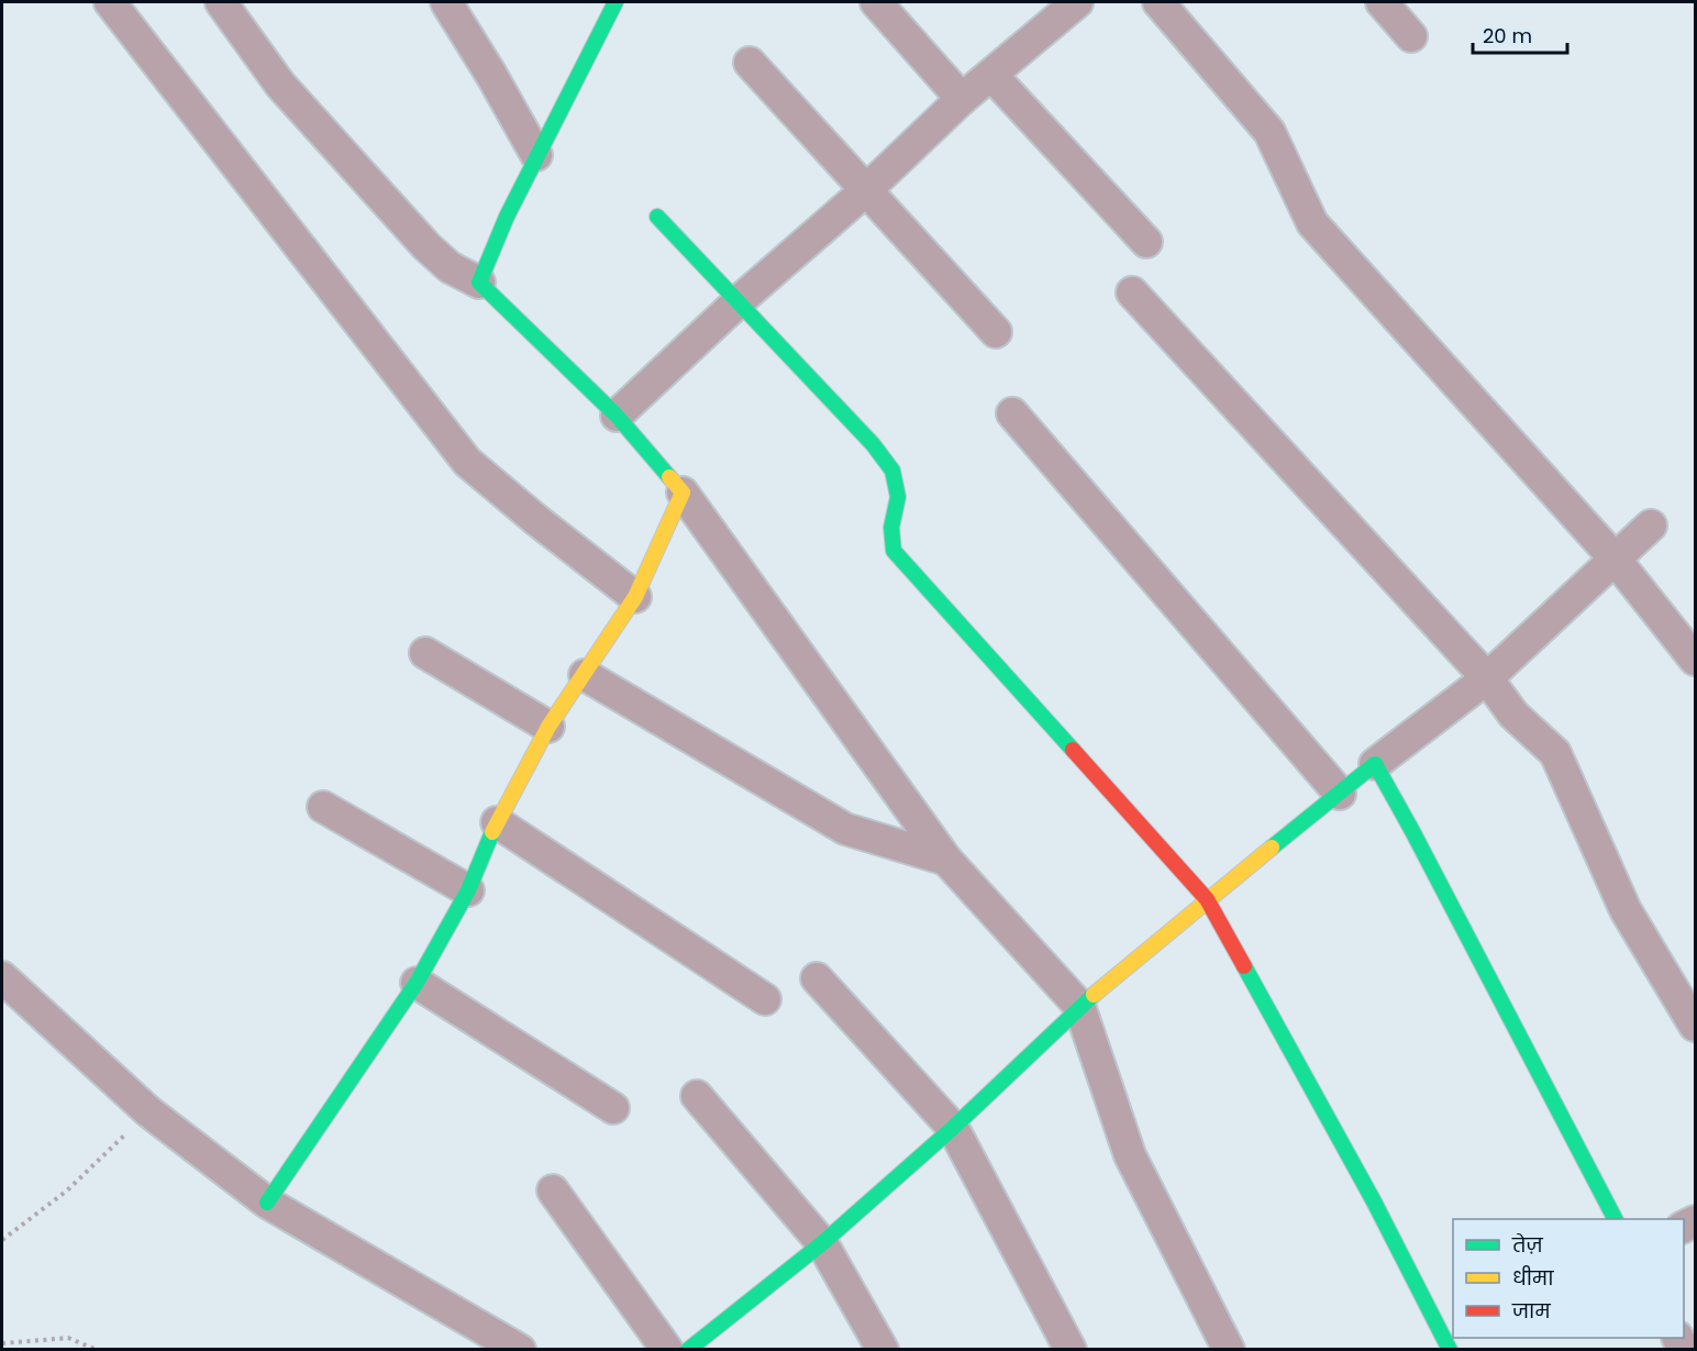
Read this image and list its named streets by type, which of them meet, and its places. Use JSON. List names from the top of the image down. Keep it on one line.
{"legend":["तेज़","धीमा","जाम"],"scale_bar":"20 m"}
